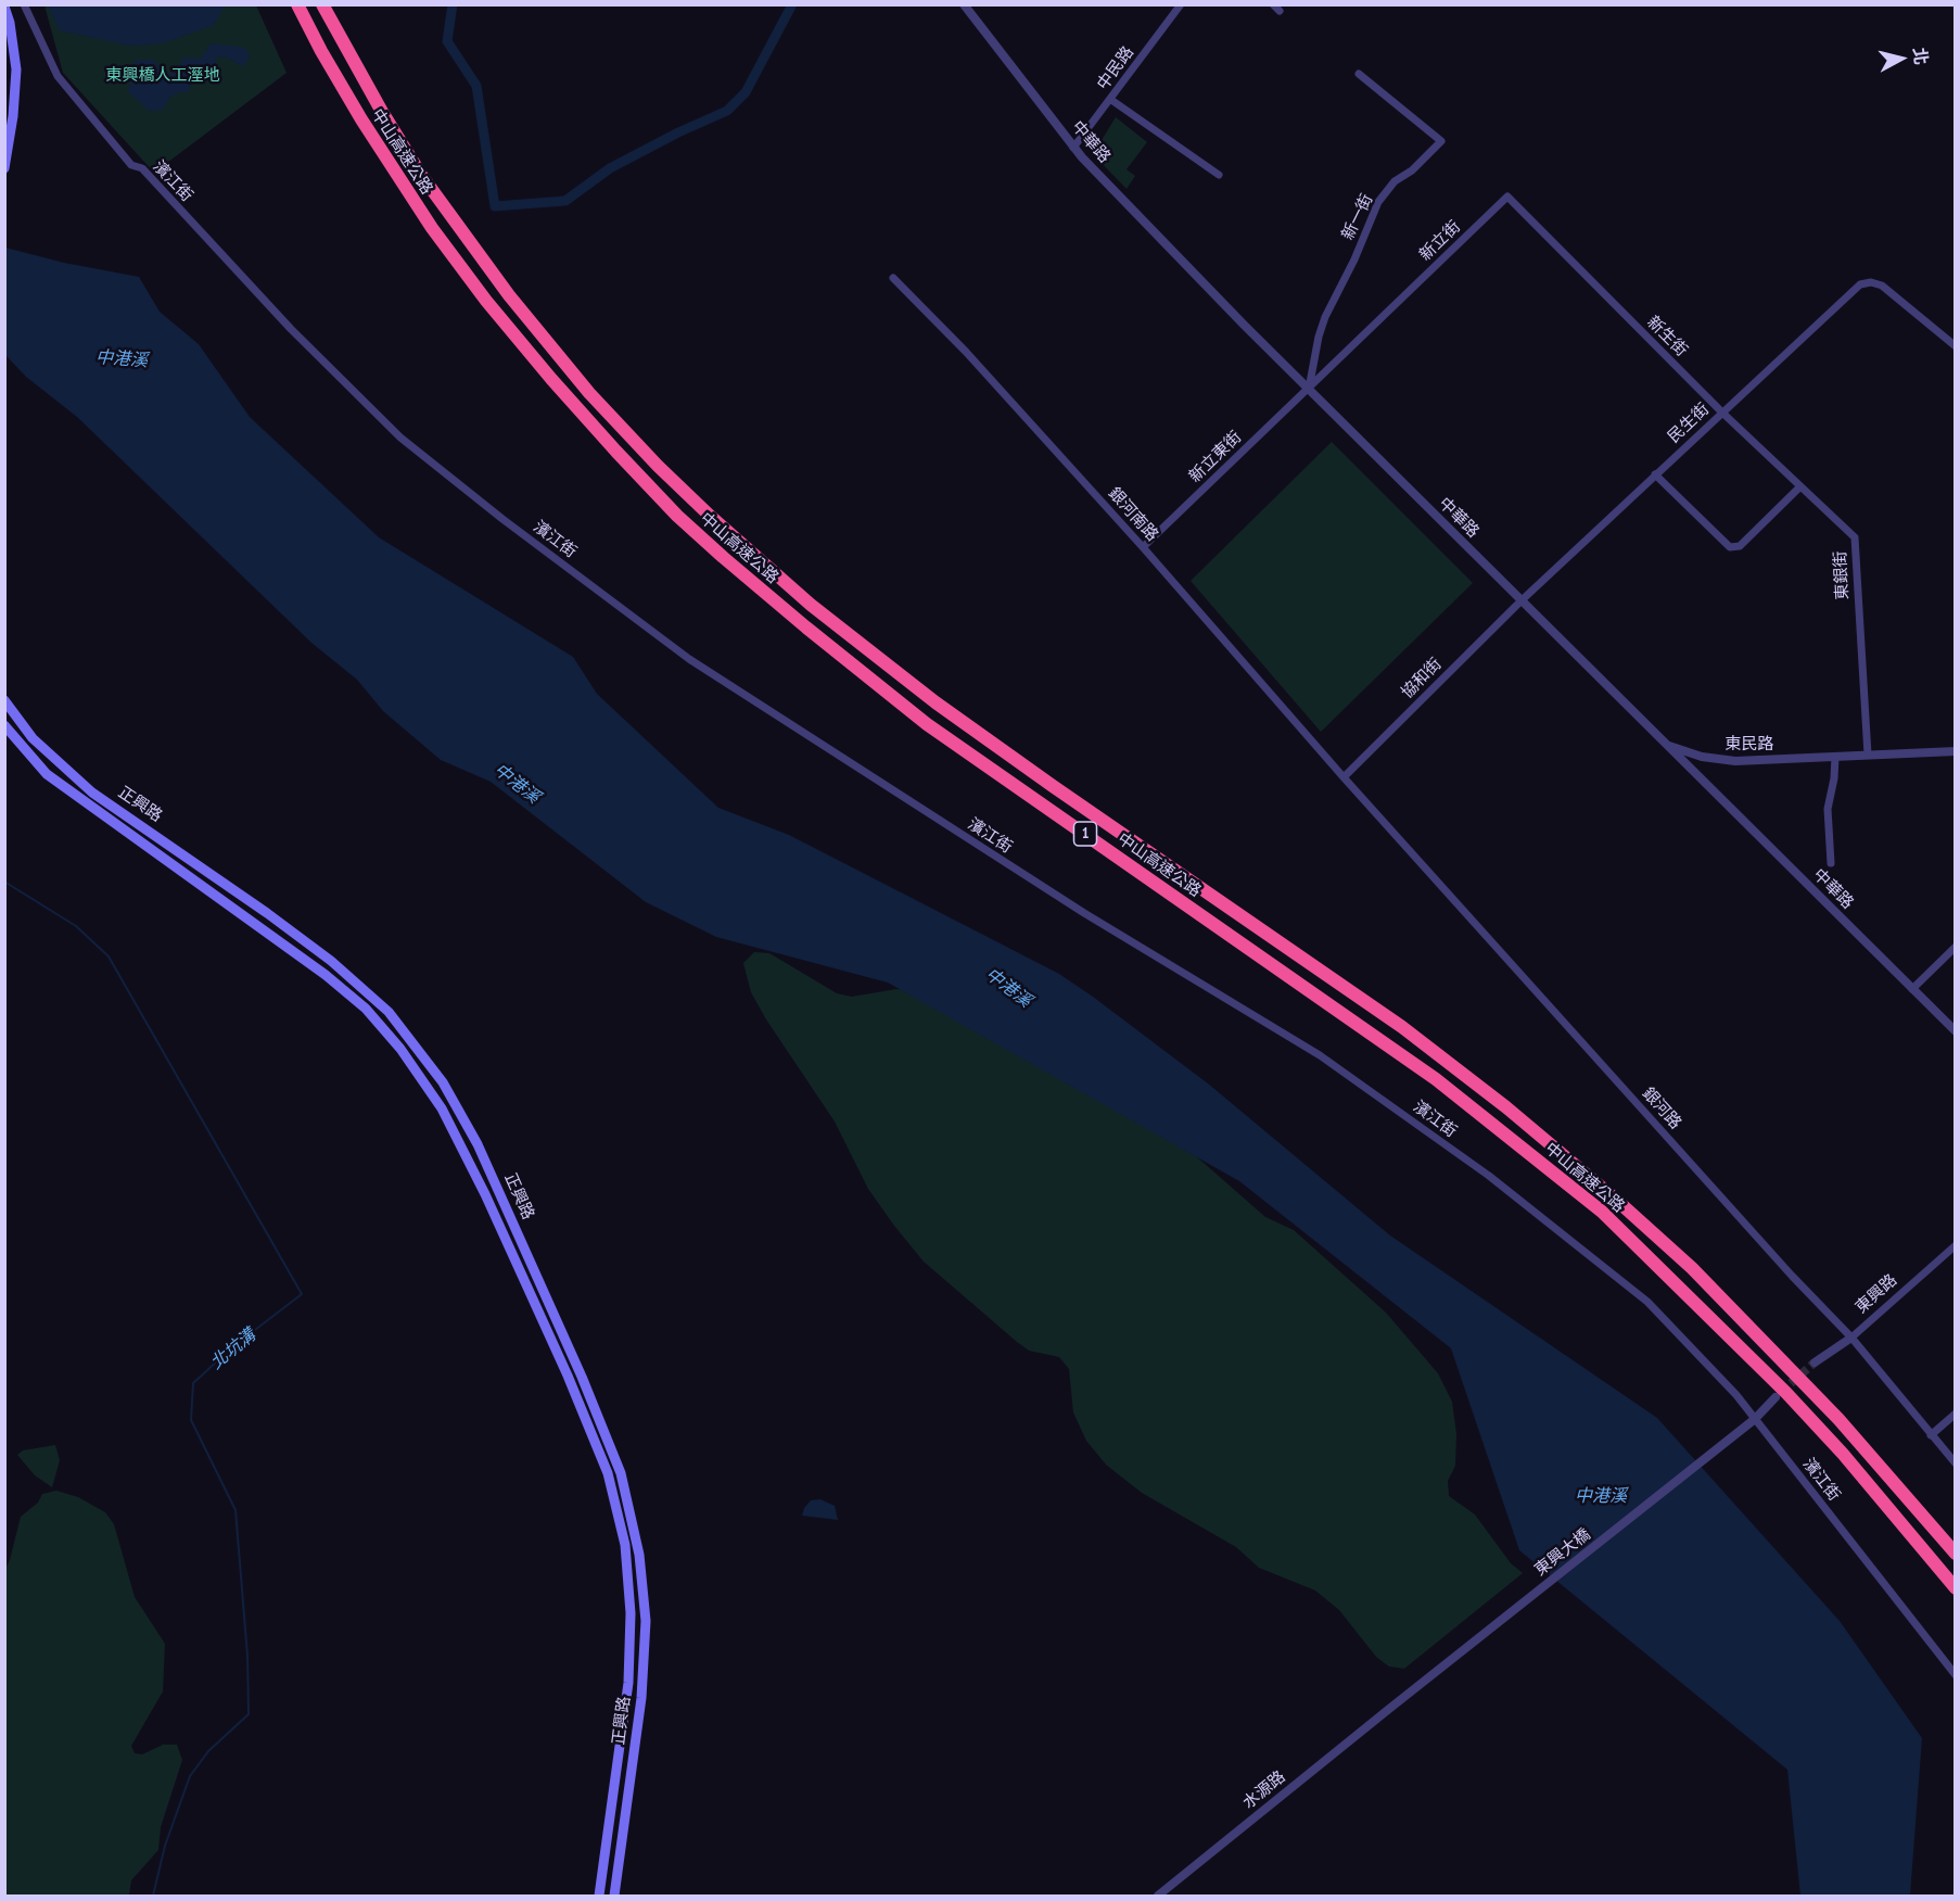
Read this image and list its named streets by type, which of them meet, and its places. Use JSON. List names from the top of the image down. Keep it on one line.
{"streets":{"highway":["中山高速公路","1"],"main road":["正興路"],"street":["中民路","中華路","濱江街","新一街","新立街","新生街","民生街","新立東街","銀河南路","東銀街","協和街","東民路","銀河路","東興路","東興大橋","水源路"]},"crossings":[["中民路","中華路"],["中華路","新一街"],["中華路","新立街"],["中華路","民生街"],["中華路","新立東街"],["中華路","協和街"],["中華路","東民路"],["濱江街","東興大橋"],["新一街","新立街"],["新一街","新立東街"],["新立街","新生街"],["新立街","新立東街"],["新生街","民生街"],["新生街","東銀街"],["民生街","東銀街"],["民生街","協和街"],["新立東街","銀河南路"],["銀河南路","協和街"],["銀河南路","銀河路"],["東銀街","東民路"],["協和街","銀河路"],["銀河路","東興路"],["東興大橋","水源路"]],"water":["中港溪","北坑溝"],"parks":["東興橋人工溼地"],"north":"right"}
